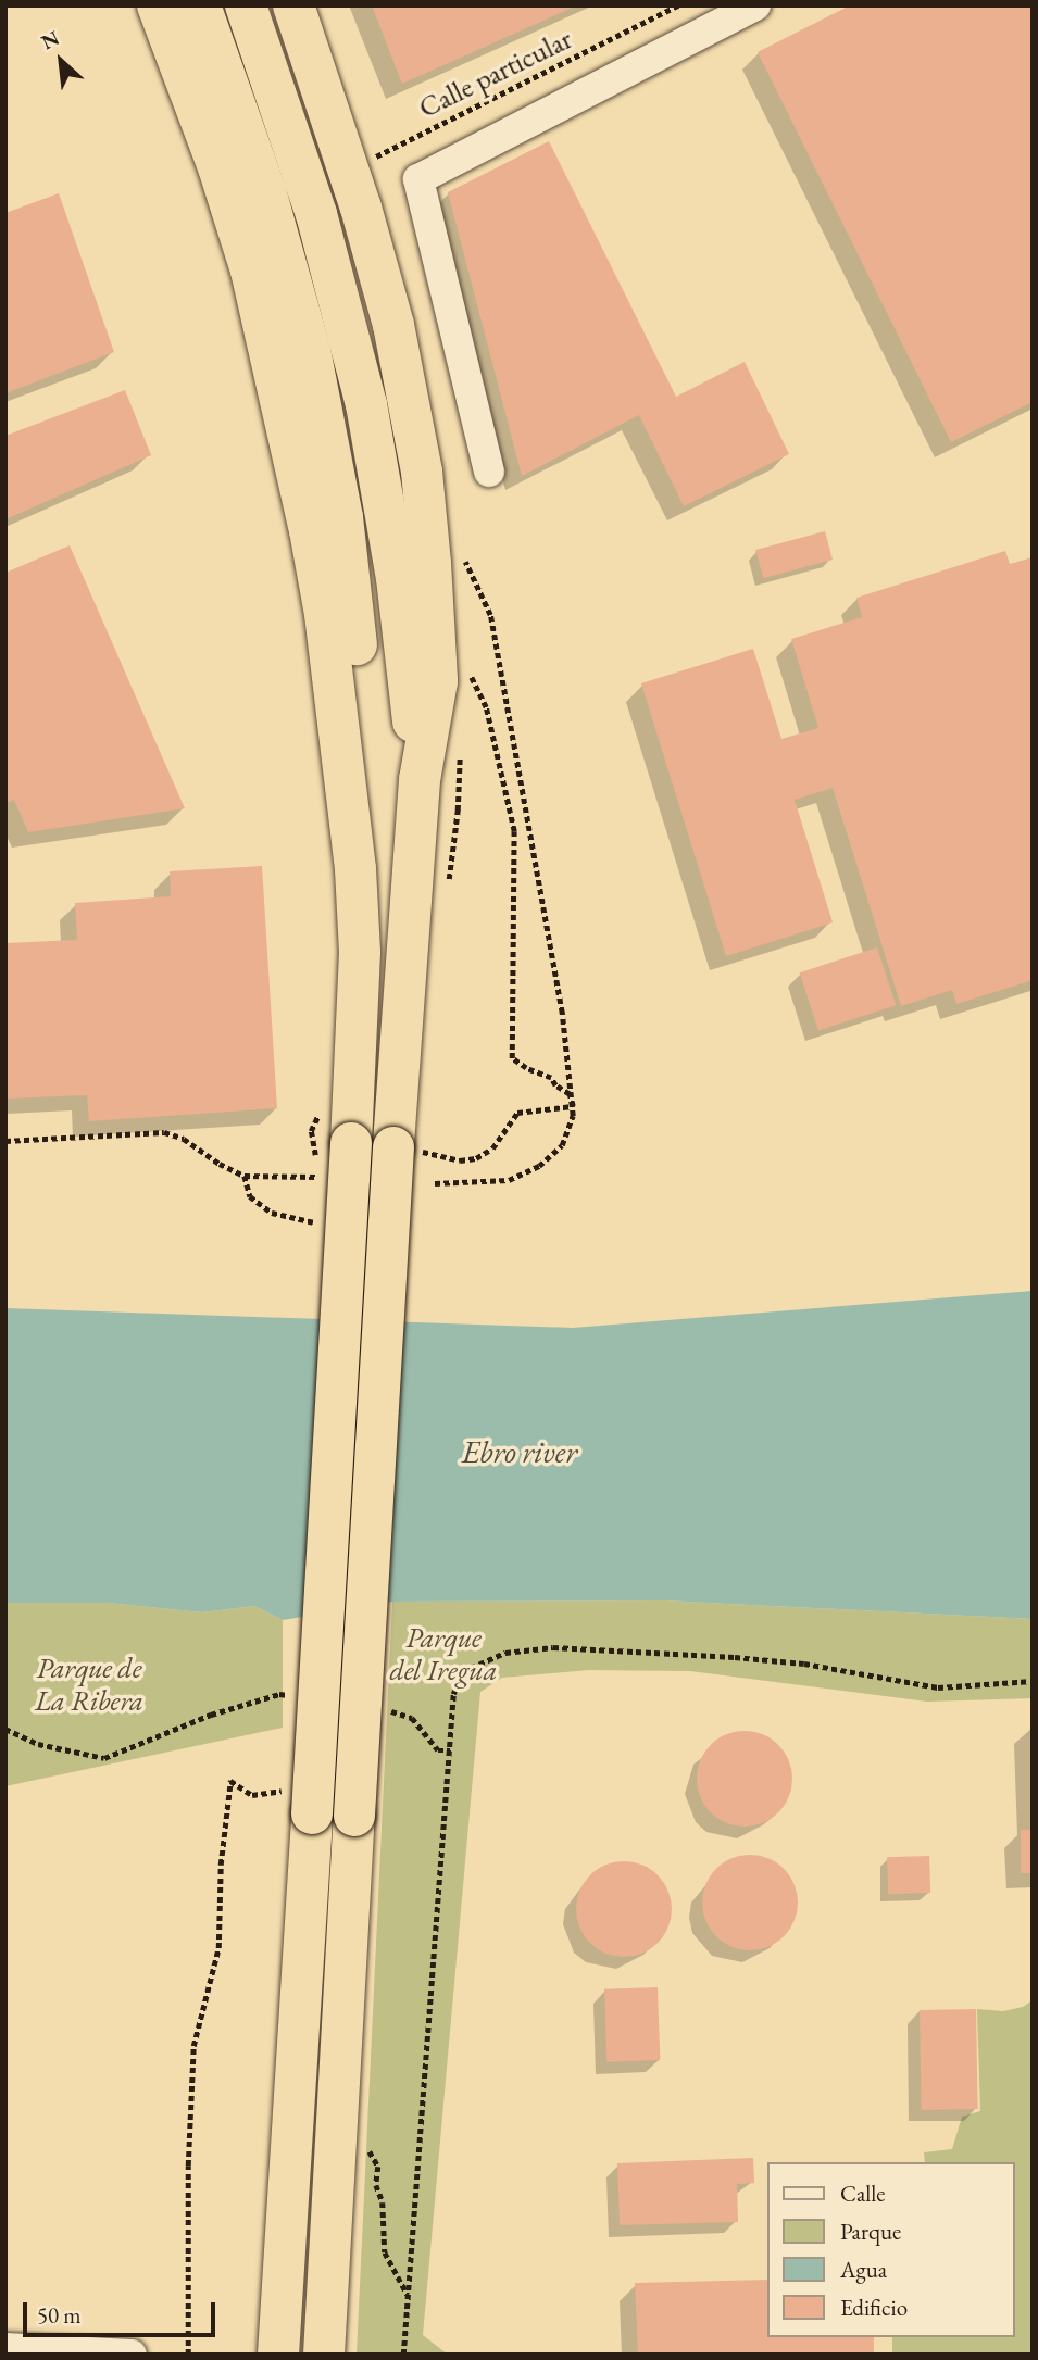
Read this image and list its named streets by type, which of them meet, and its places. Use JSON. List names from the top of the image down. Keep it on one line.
{"streets":{"path":["Calle particular"]},"water":["Ebro river"],"parks":["Parque del Iregua","Parque de La Ribera"],"legend":["Calle","Parque","Agua","Edificio"],"scale_bar":"50 m","north":"top left"}
